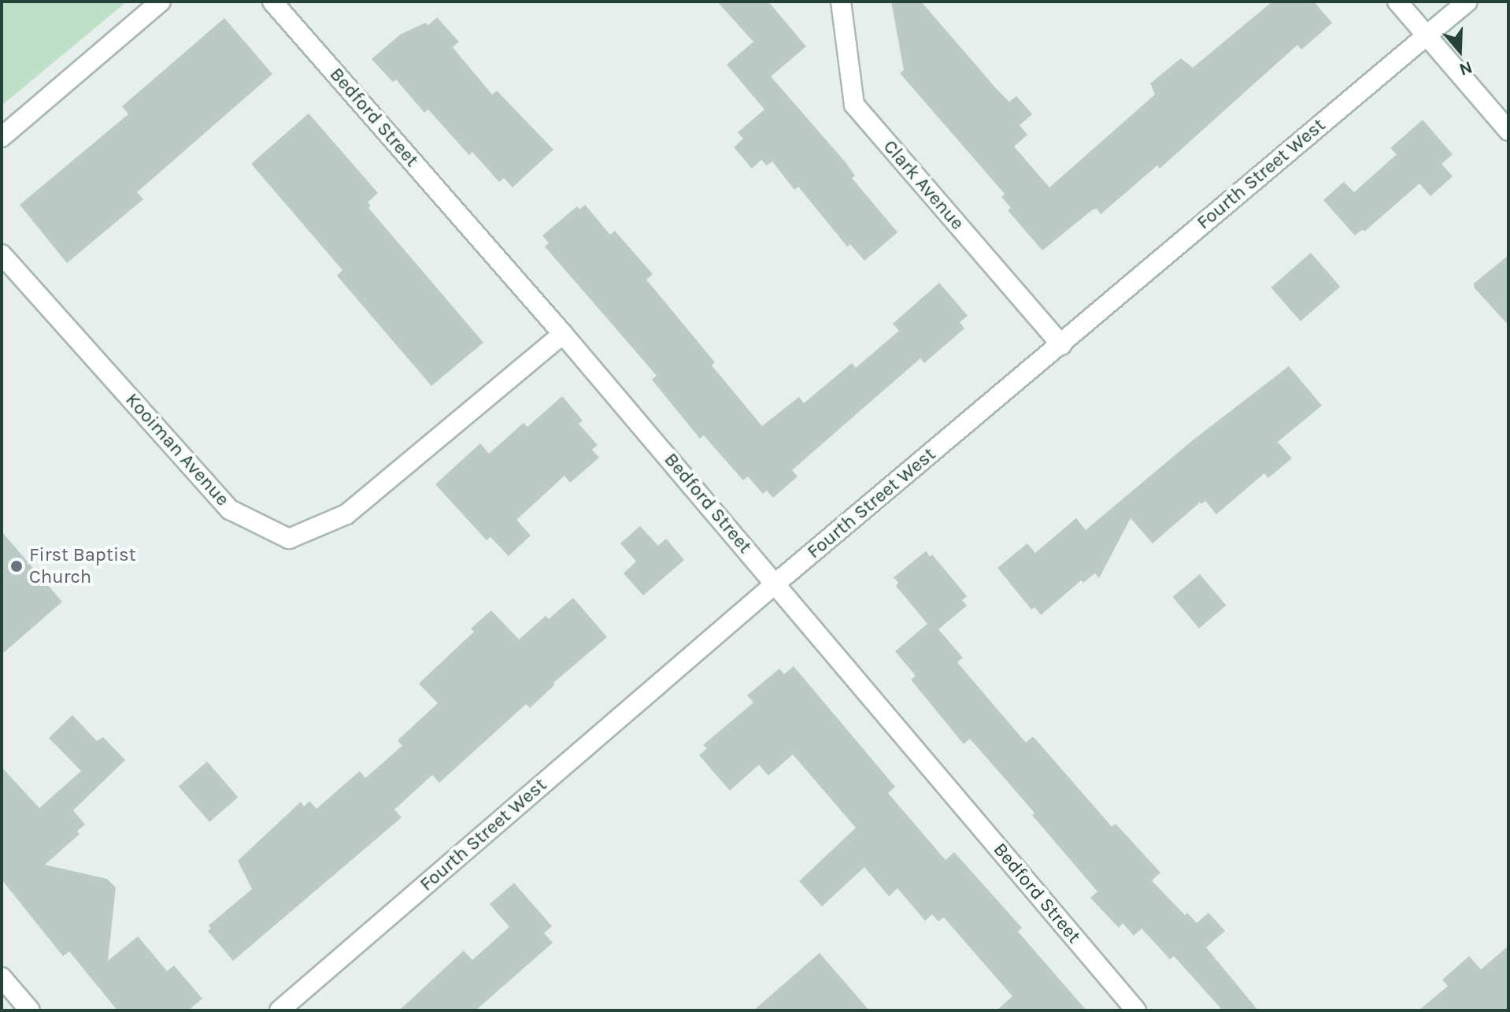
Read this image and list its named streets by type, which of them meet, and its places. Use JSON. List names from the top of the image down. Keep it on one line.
{"streets":{"street":["Bedford Street","Fourth Street West","Clark Avenue","Kooiman Avenue"]},"crossings":[["Bedford Street","Fourth Street West"],["Bedford Street","Kooiman Avenue"],["Fourth Street West","Clark Avenue"]],"places":["First Baptist Church"],"north":"bottom"}
